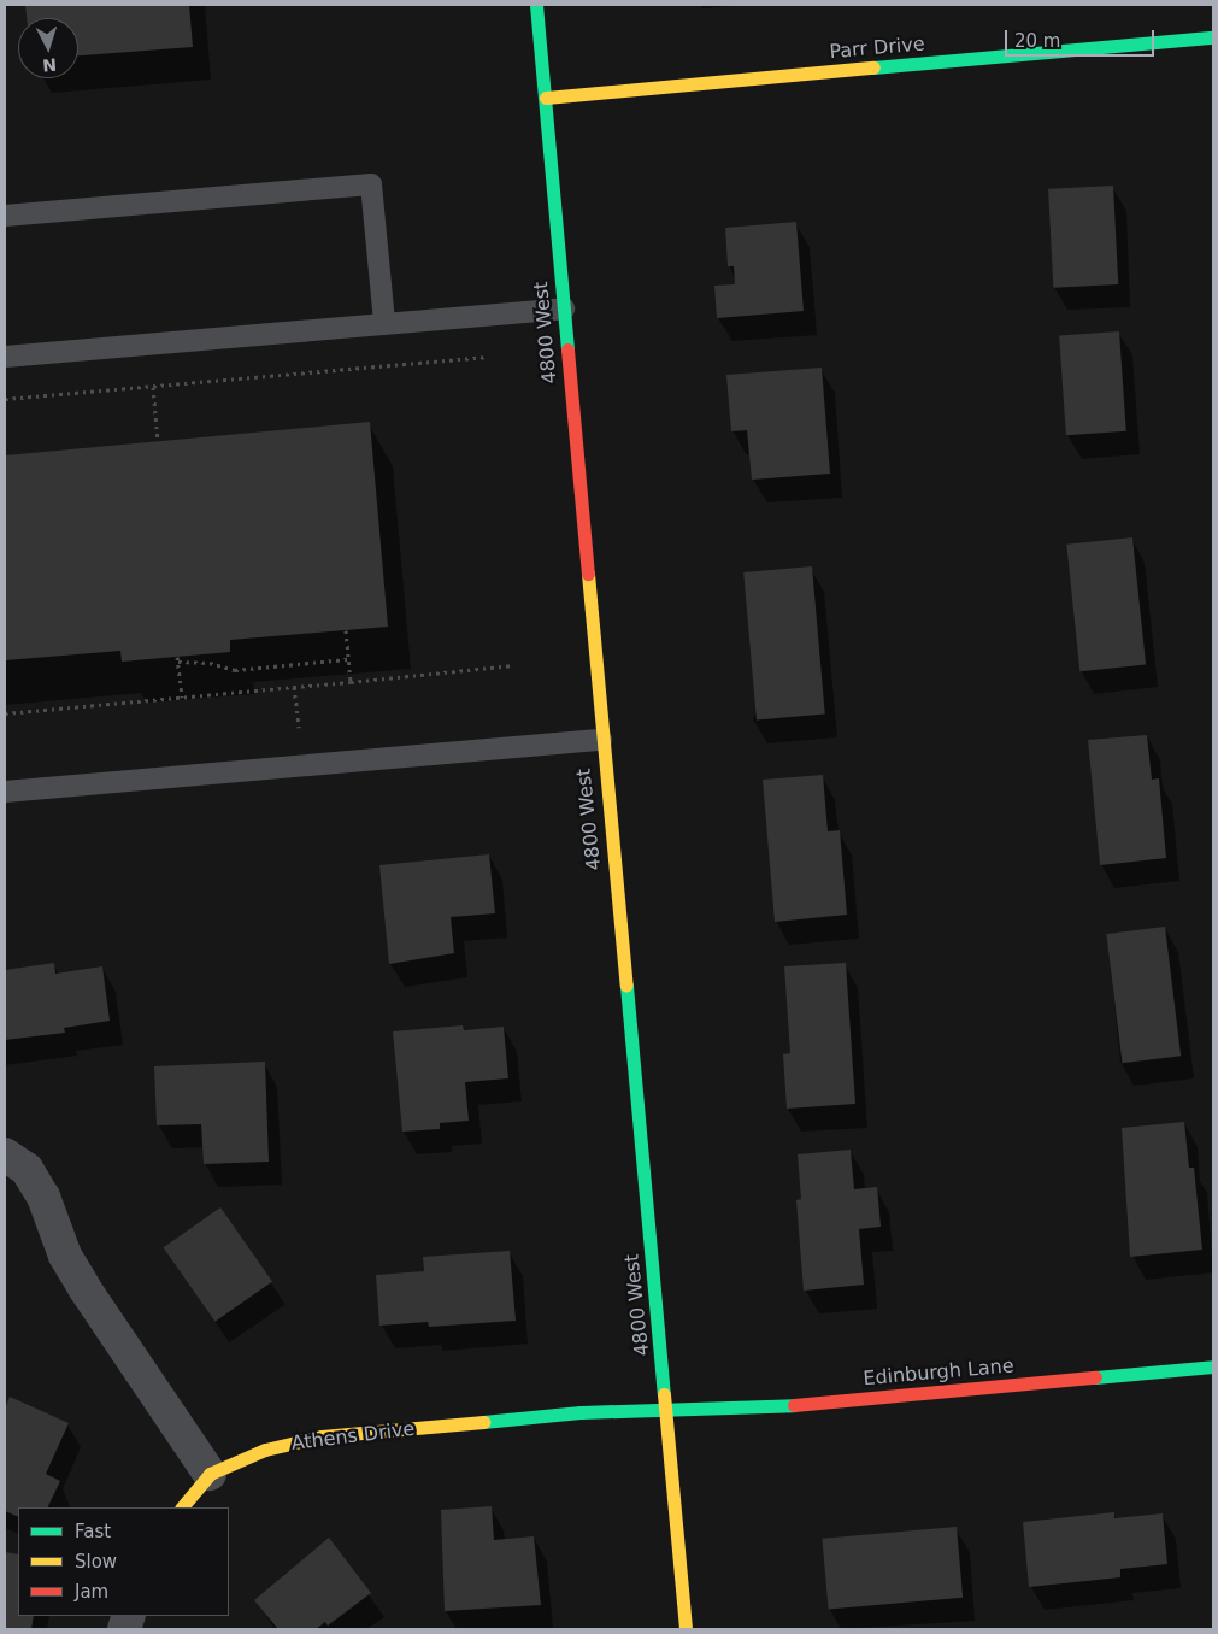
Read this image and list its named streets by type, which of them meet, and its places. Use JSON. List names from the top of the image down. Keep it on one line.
{"streets":{"street":["Parr Drive","4800 West","Edinburgh Lane","Athens Drive"]},"crossings":[["Parr Drive","4800 West"],["4800 West","Edinburgh Lane"],["4800 West","Athens Drive"],["Edinburgh Lane","Athens Drive"]],"legend":["Fast","Slow","Jam"],"scale_bar":"20 m","north":"bottom"}
